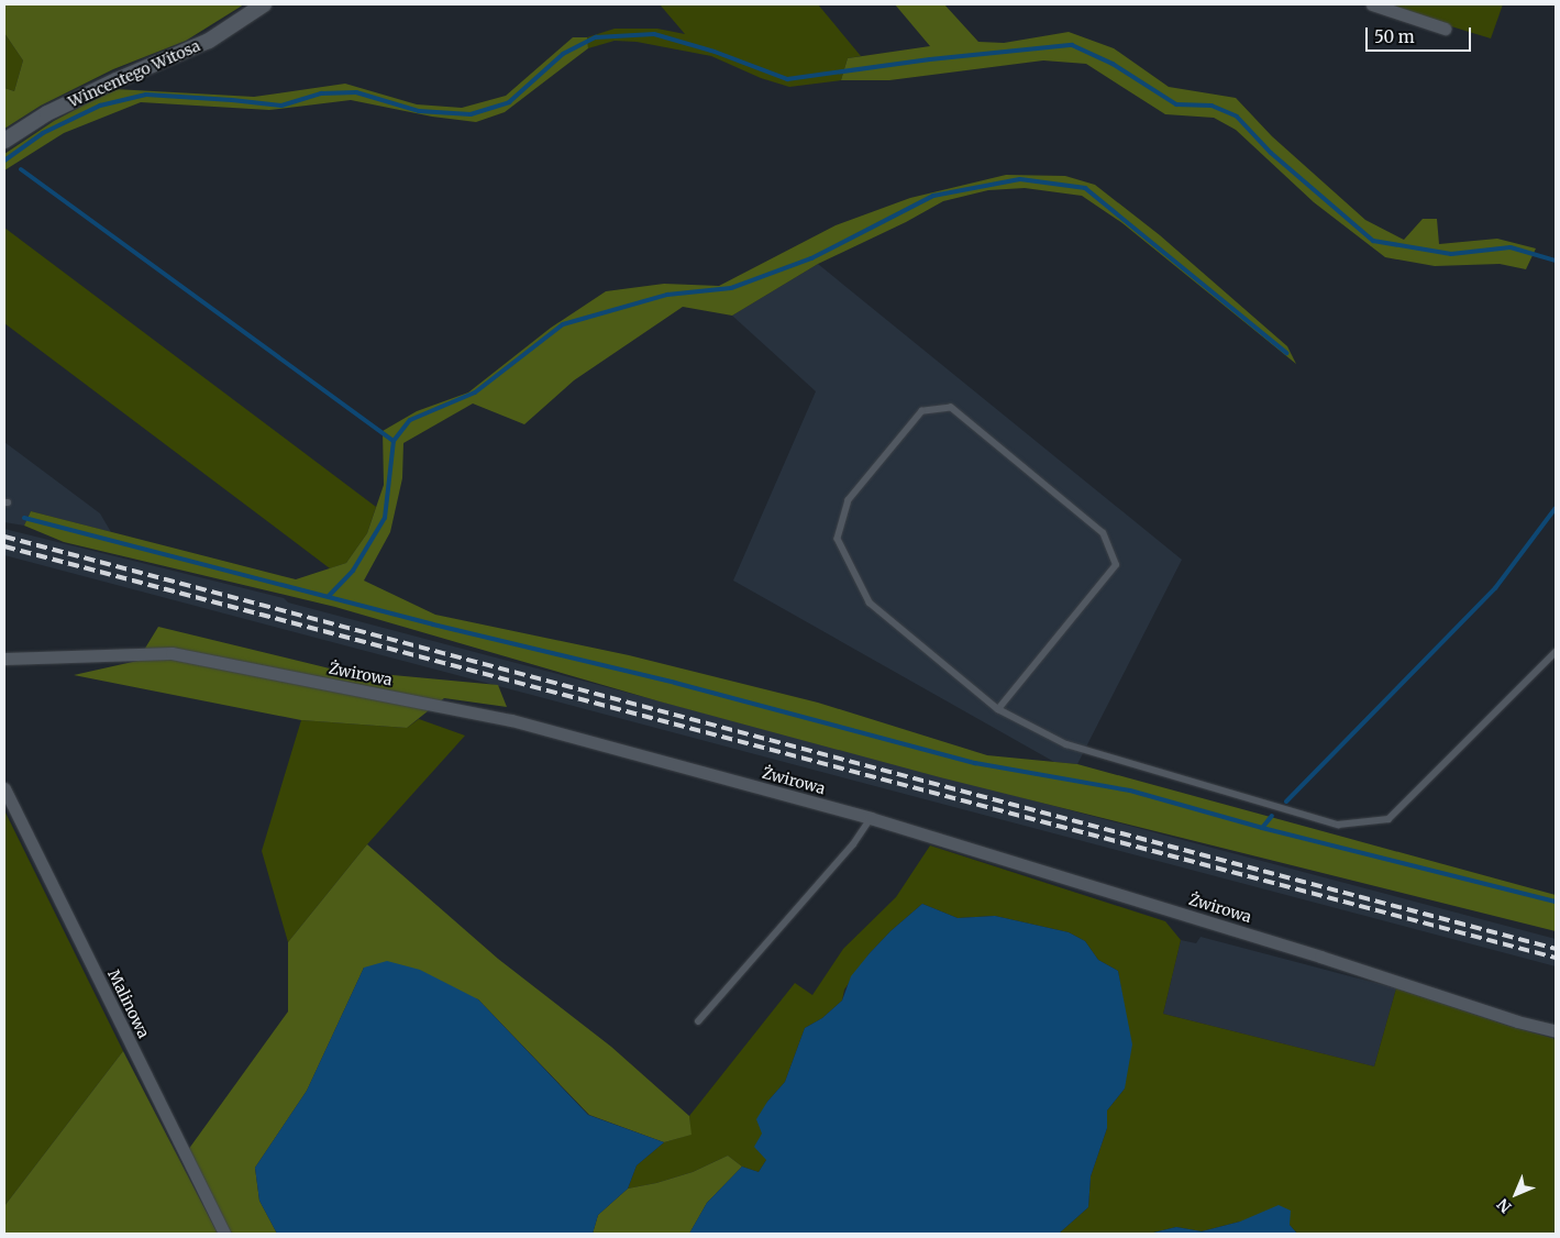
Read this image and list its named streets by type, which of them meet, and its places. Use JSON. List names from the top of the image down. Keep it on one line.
{"streets":{"street":["Wincentego Witosa","Żwirowa","Malinowa"]},"scale_bar":"50 m","north":"bottom left"}
